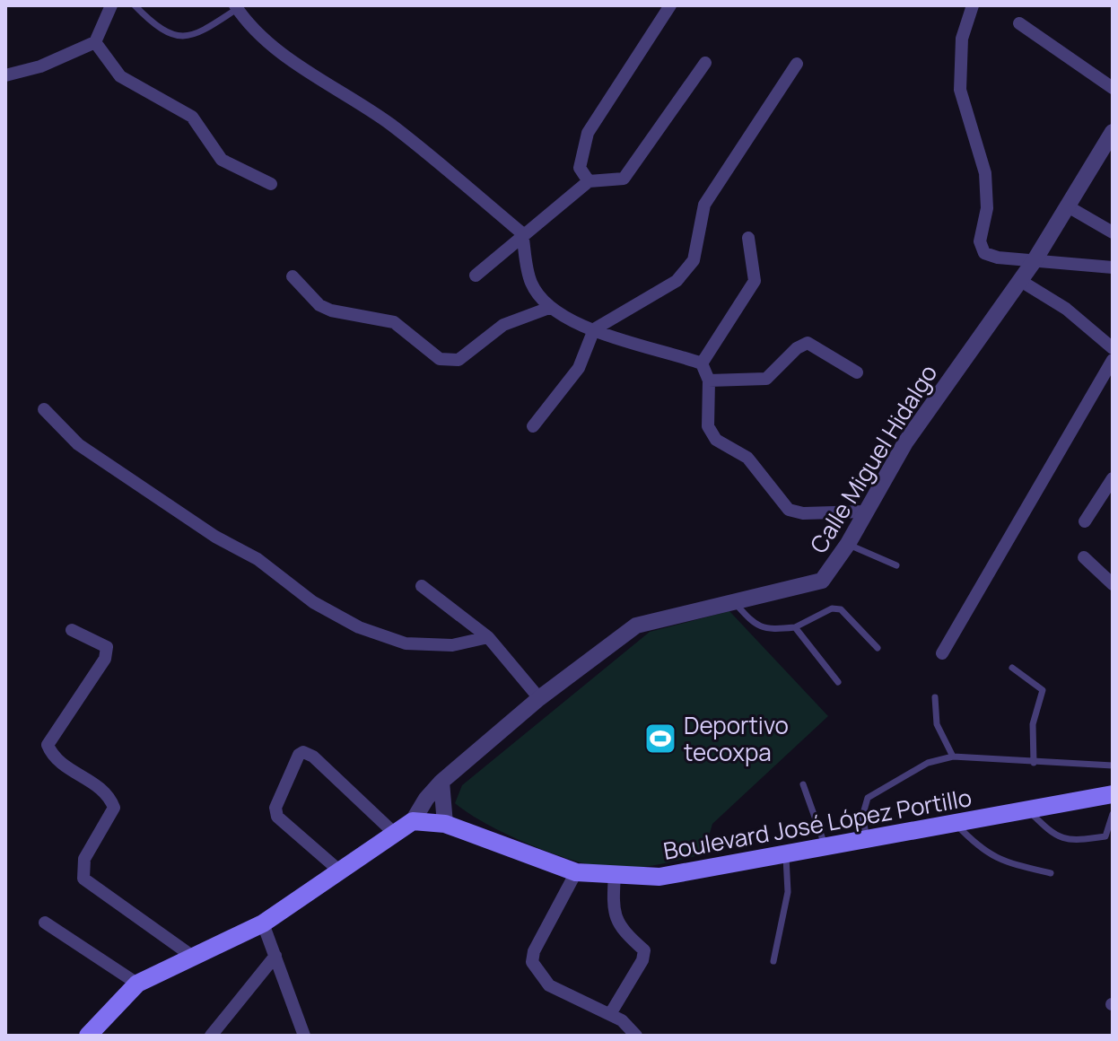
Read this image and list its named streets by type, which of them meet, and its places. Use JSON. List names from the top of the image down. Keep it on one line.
{"streets":{"main road":["Boulevard José López Portillo"],"street":["Calle Miguel Hidalgo"]},"crossings":[["Calle Miguel Hidalgo","Boulevard José López Portillo"]],"places":{"sports":["Deportivo tecoxpa"]}}
